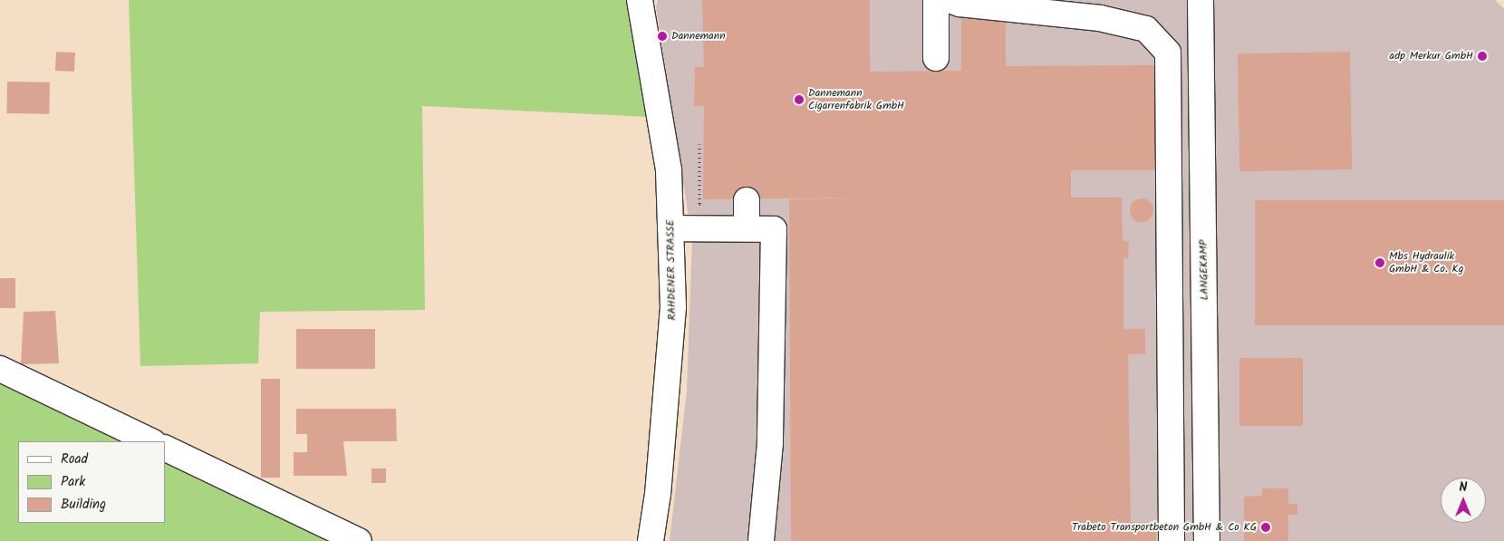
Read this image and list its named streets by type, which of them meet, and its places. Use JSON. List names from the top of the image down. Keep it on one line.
{"streets":{"street":["RAHDENER STRASSE","LANGEKAMP"]},"places":["Dannemann","adp Merkur GmbH","Dannemann Cigarrenfabrik GmbH","Mbs Hydraulik GmbH & Co. Kg","Trabeto Transportbeton GmbH & Co KG"],"legend":["Road","Park","Building"],"north":"top"}
